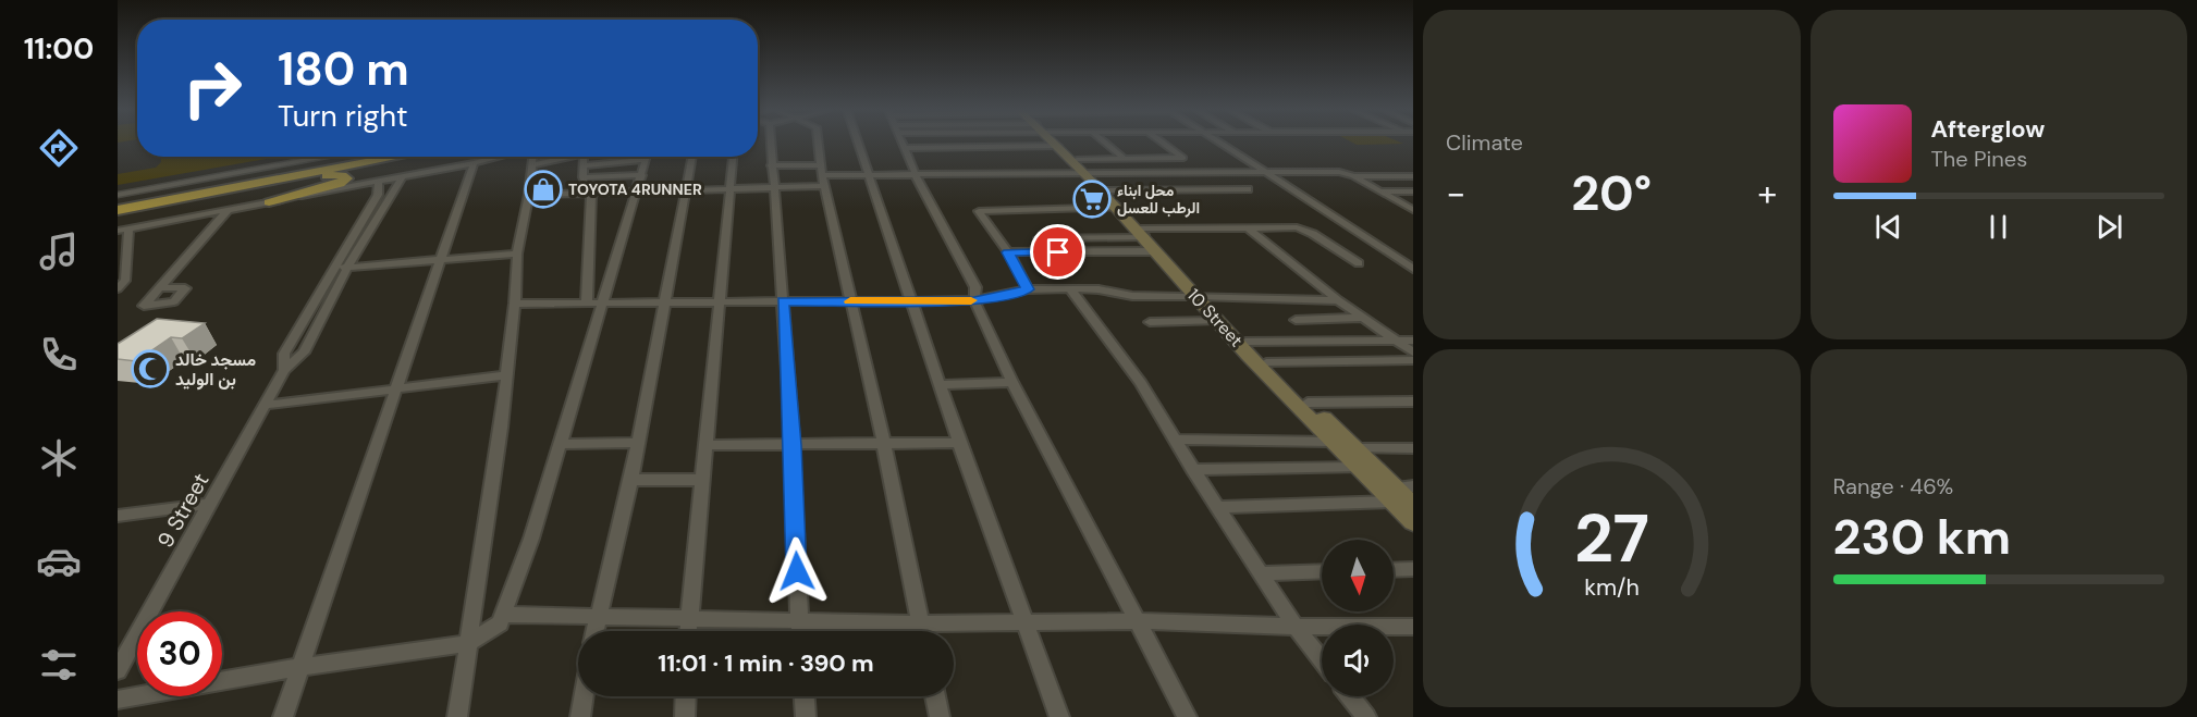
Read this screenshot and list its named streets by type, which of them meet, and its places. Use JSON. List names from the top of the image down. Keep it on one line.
{"streets":{"main road":["10 Street"],"street":["9 Street"]},"places":{"shop":["TOYOTA 4RUNNER"],"supermarket":["محل ابناء الرطب للعسل"],"mosque":["مسجد خالد بن الوليد"]},"north":"bottom","page":{"tabs":"11:00","tile":["Climate",["Range · 46%","230 km"]],"turn":["180 m","Turn right"],"song":["Afterglow","The Pines"],"heat":["−","20°","+"],"limit":"30","trip":"11:01 · 1 min · 390 m","gauge":["27","km/h"]}}
